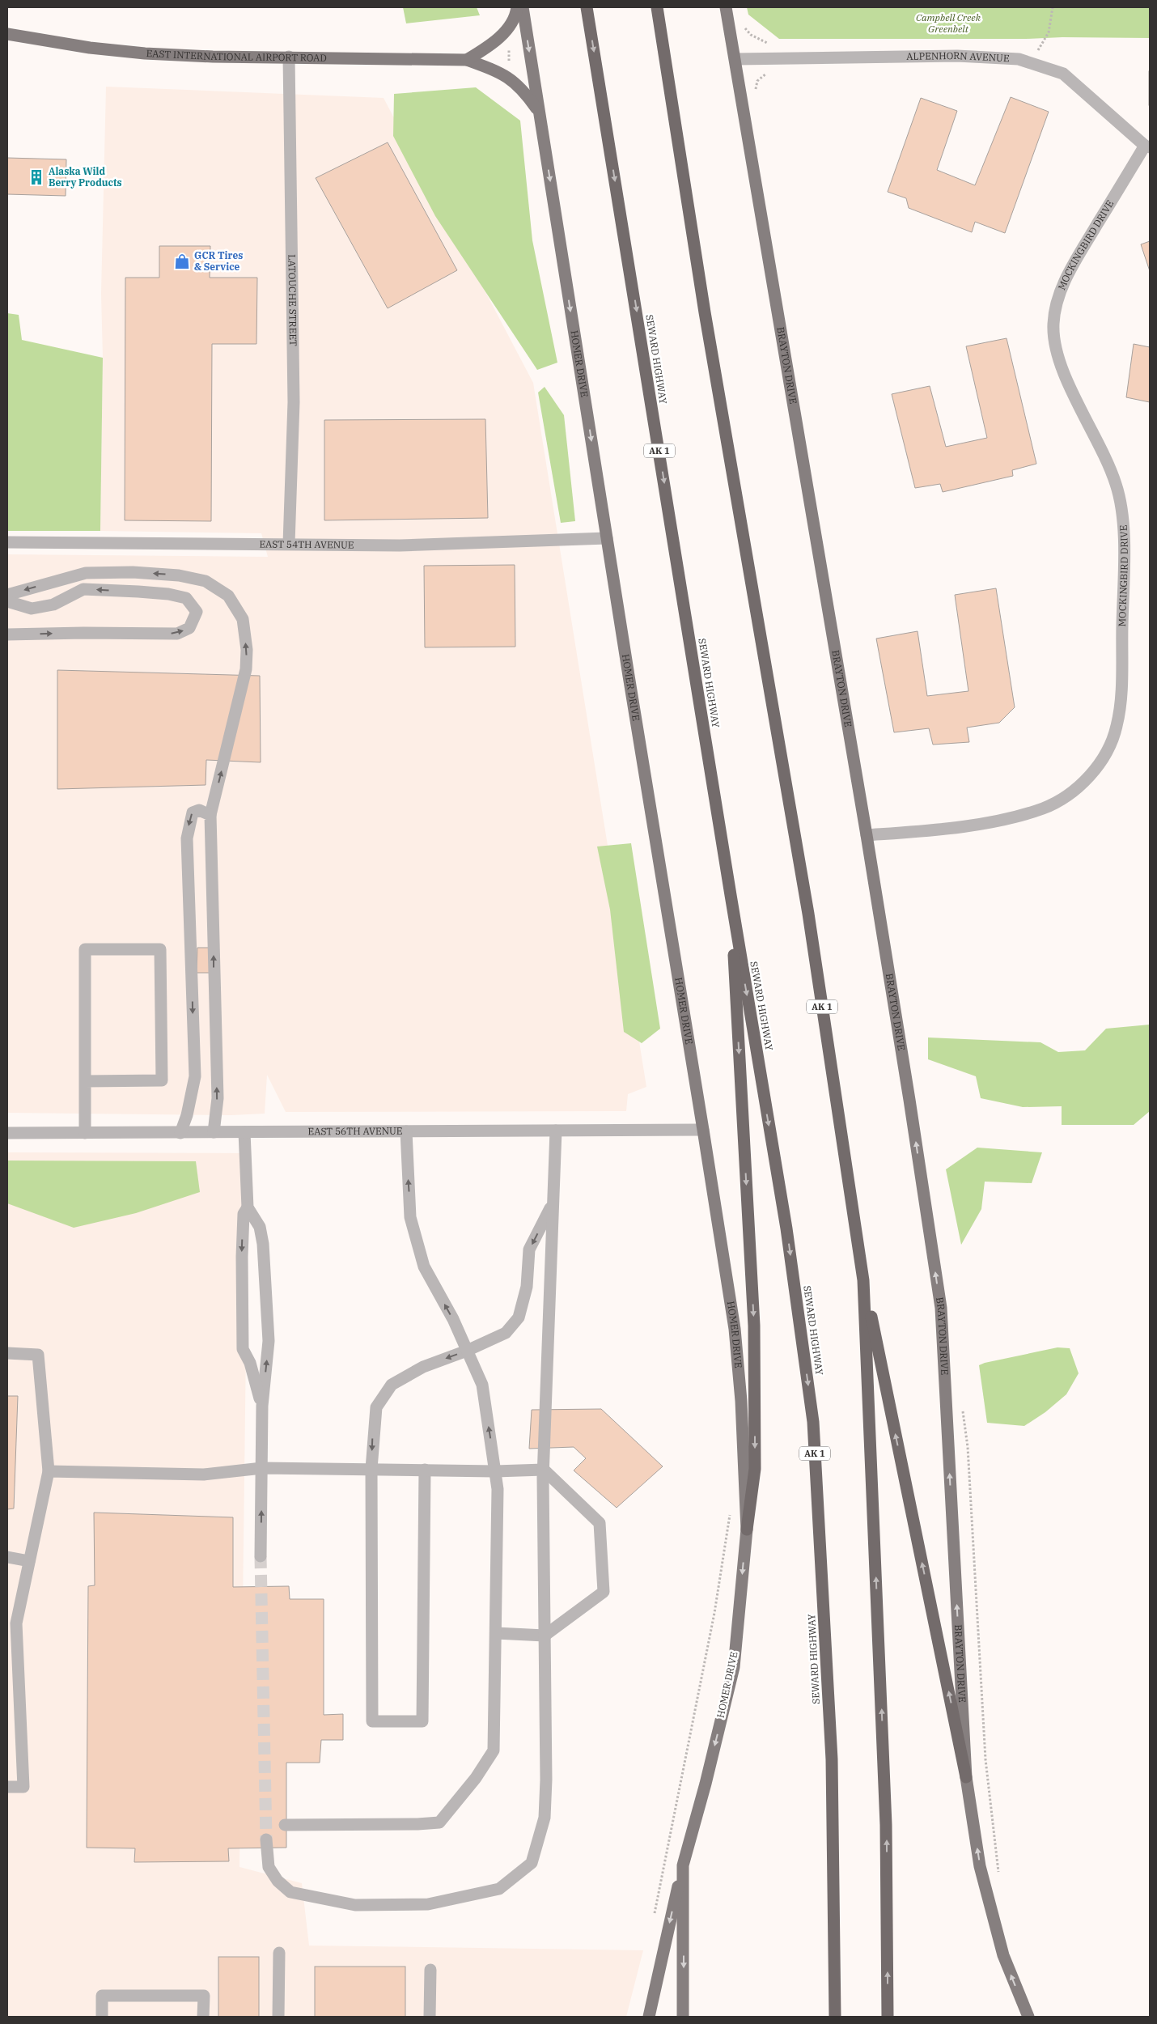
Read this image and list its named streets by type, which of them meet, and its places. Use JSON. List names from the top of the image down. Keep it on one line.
{"streets":{"highway":["SEWARD HIGHWAY","AK 1"],"main road":["EAST INTERNATIONAL AIRPORT ROAD","HOMER DRIVE","BRAYTON DRIVE"],"street":["ALPENHORN AVENUE","MOCKINGBIRD DRIVE","LATOUCHE STREET","EAST 54TH AVENUE","EAST 56TH AVENUE"]},"crossings":[["EAST INTERNATIONAL AIRPORT ROAD","LATOUCHE STREET"],["EAST INTERNATIONAL AIRPORT ROAD","HOMER DRIVE"],["ALPENHORN AVENUE","MOCKINGBIRD DRIVE"],["ALPENHORN AVENUE","BRAYTON DRIVE"],["MOCKINGBIRD DRIVE","BRAYTON DRIVE"],["LATOUCHE STREET","EAST 54TH AVENUE"],["HOMER DRIVE","EAST 54TH AVENUE"],["HOMER DRIVE","EAST 56TH AVENUE"]],"one_way":["HOMER DRIVE","BRAYTON DRIVE"],"parks":["Campbell Creek Greenbelt"],"places":{"building":["Alaska Wild Berry Products"],"shop":["GCR Tires & Service"]}}
